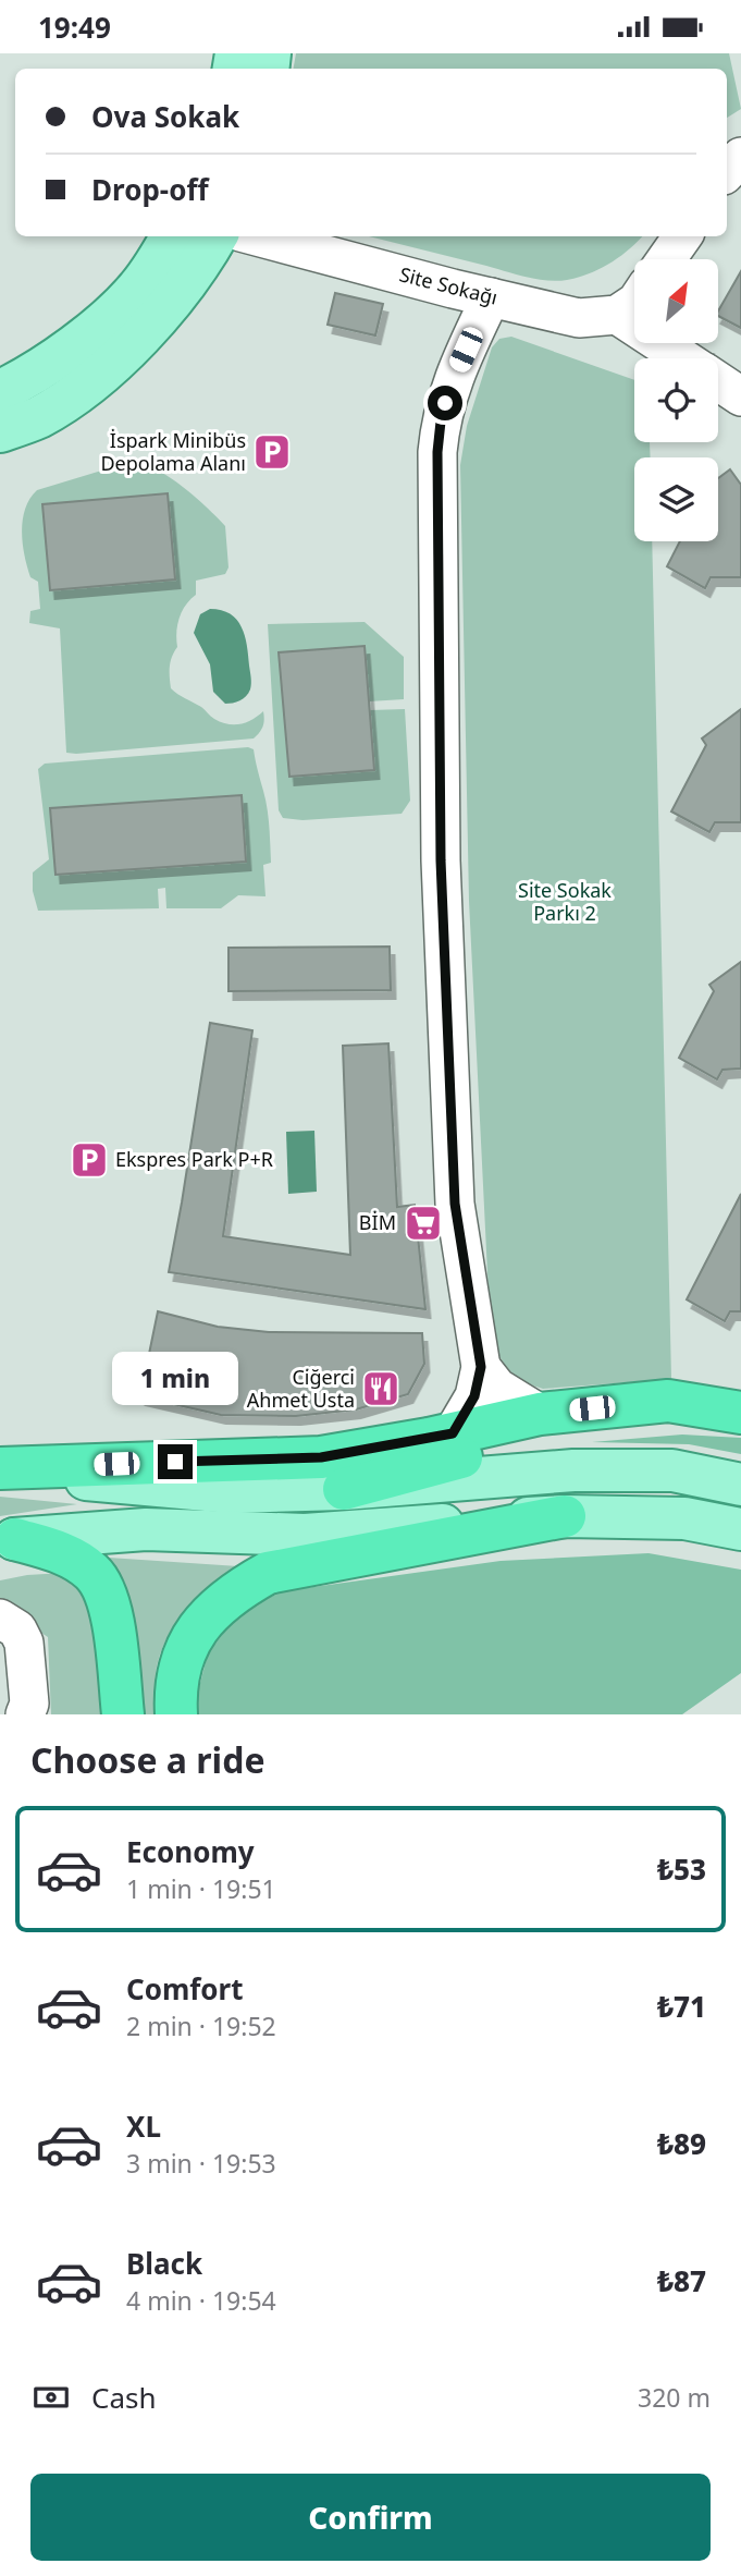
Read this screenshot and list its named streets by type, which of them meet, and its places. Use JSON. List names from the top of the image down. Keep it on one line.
{"streets":{"street":["Site Sokağı"]},"parks":["Site Sokak Parkı 2"],"places":{"parking":["İspark Minibüs Depolama Alanı","Ekspres Park P+R"],"supermarket":["BİM"],"restaurant":["Ciğerci Ahmet Usta"]},"north":"top right","page":{"status":"19:49","banner":["Ova Sokak","Drop-off"],"bubble":"1 min","heading":"Choose a ride","list":[{"name":"Economy","note":"1 min · 19:51","value":"₺53"},{"name":"Comfort","note":"2 min · 19:52","value":"₺71"},{"name":"XL","note":"3 min · 19:53","value":"₺89"},{"name":"Black","note":"4 min · 19:54","value":"₺87"}],"pay":["Cash","320 m"],"buttons":"Confirm"}}
